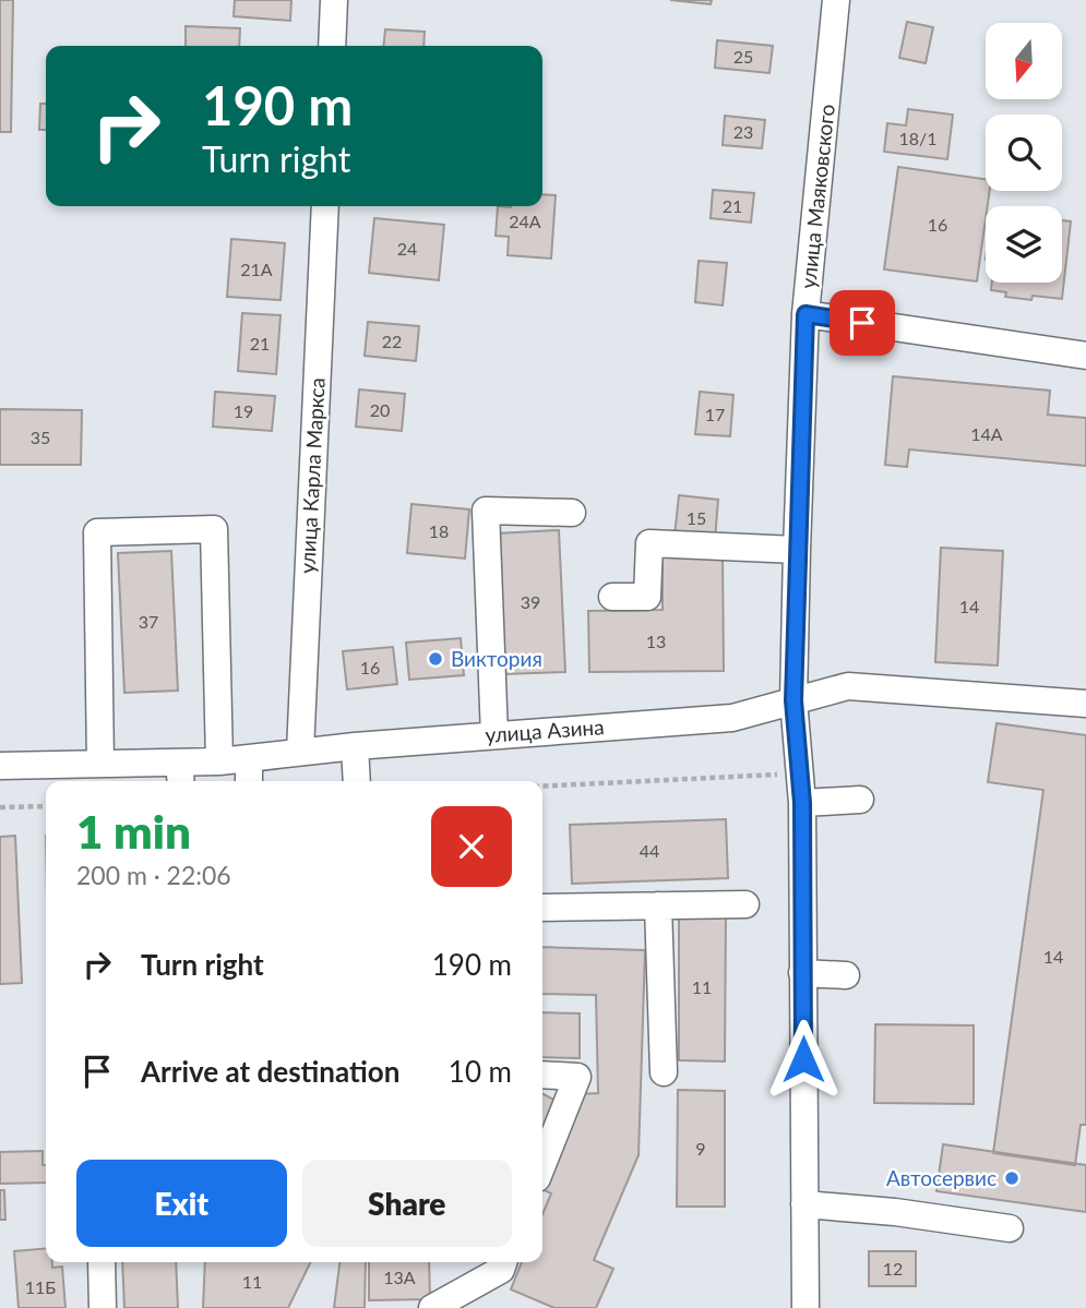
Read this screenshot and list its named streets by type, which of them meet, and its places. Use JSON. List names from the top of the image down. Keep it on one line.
{"streets":{"street":["улица Маяковского","улица Карла Маркса","улица Азина"]},"crossings":[["улица Маяковского","улица Азина"],["улица Карла Маркса","улица Азина"]],"places":["Виктория","Автосервис"],"house_numbers":["25","23","18/1","21","24А","16","24","21А","22","21","20","19","17","14А","35","15","18","39","14","37","13","16","44","14","11","9","12","13А","11","11Б"],"north":"bottom","page":{"turn":["190 m","Turn right"],"heading":["1 min","200 m · 22:06"],"list":[{"name":"Turn right","value":"190 m"},{"name":"Arrive at destination","value":"10 m"}],"buttons":["Exit","Share"]}}
